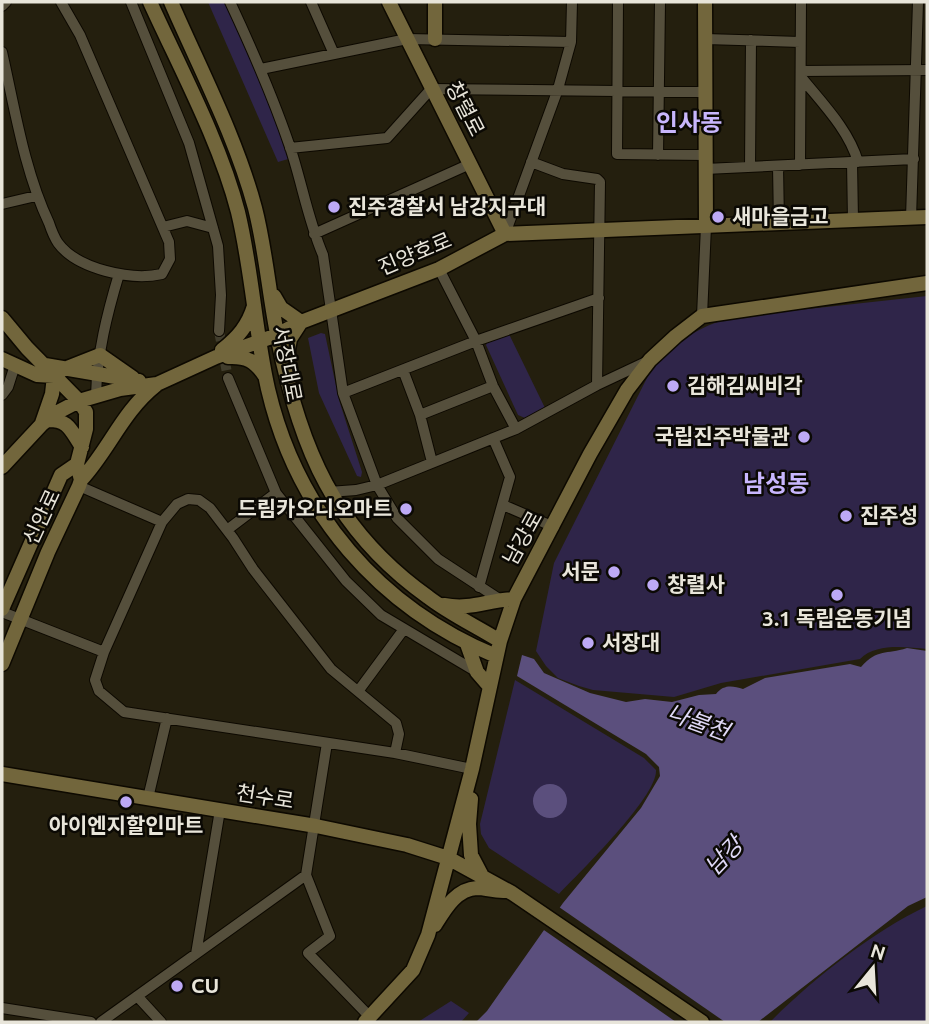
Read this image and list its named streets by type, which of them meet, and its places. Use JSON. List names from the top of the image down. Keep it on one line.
{"streets":{"street":["창렬로","진양호로","서장대로","신안로","남강로","천수로"]},"crossings":[["창렬로","진양호로"],["진양호로","서장대로"],["진양호로","신안로"],["서장대로","남강로"],["남강로","천수로"]],"districts":["인사동","남성동"],"water":["나불천","남강"],"places":["진주경찰서 남강지구대","새마을금고","김해김씨비각","국립진주박물관","드림카오디오마트","진주성","서문","창렬사","3.1 독립운동기념","서장대","아이엔지할인마트","CU"],"north":"top"}
